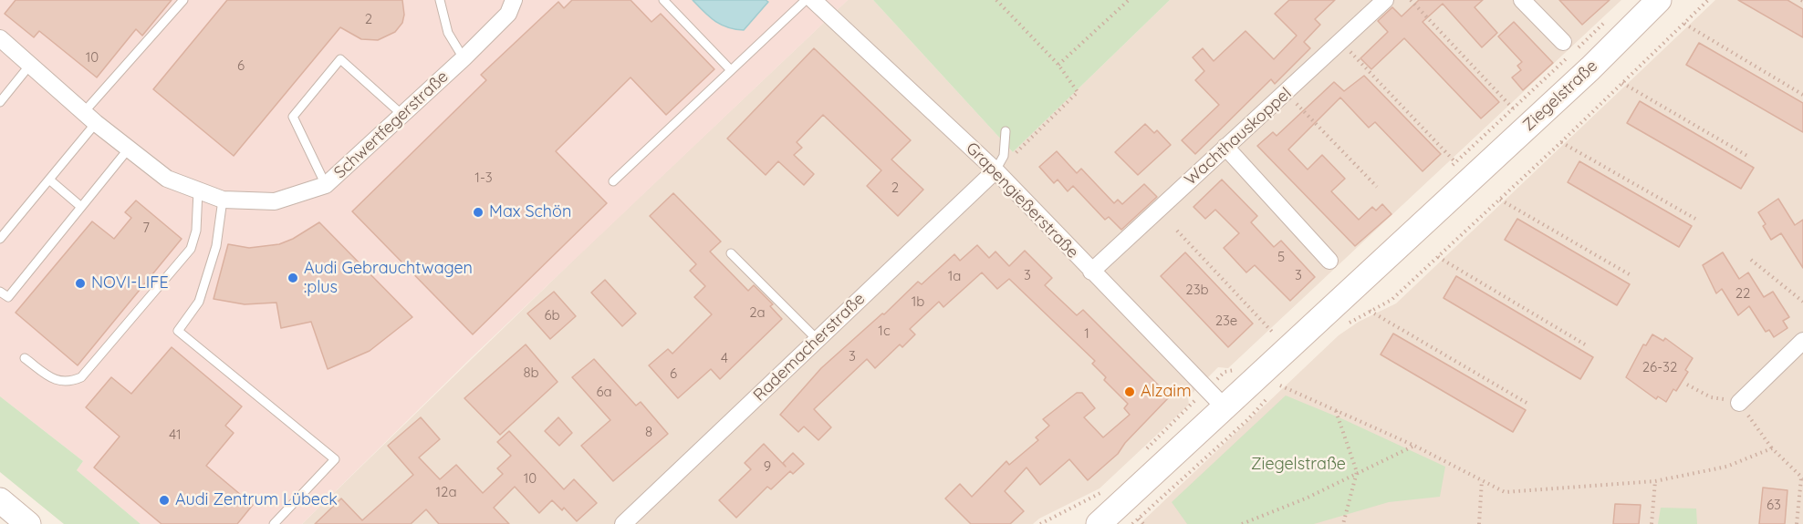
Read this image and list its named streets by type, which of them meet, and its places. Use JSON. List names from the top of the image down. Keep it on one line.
{"streets":{"main road":["Ziegelstraße"],"street":["Schwertfegerstraße","Wachthauskoppel","Grapengießerstraße","Rademacherstraße"]},"crossings":[["Ziegelstraße","Grapengießerstraße"],["Wachthauskoppel","Grapengießerstraße"],["Grapengießerstraße","Rademacherstraße"]],"parks":["Ziegelstraße"],"places":["Max Schön","Audi Gebrauchtwagen :plus","NOVI-LIFE","Alzaim","Audi Zentrum Lübeck"],"house_numbers":["2","10","6","1-3","2","7","5","3","3","1a","23b","22","1b","2a","6b","23e","1c","1","3","4","26-32","8b","6","6a","8","41","9","10","12a","63"]}
